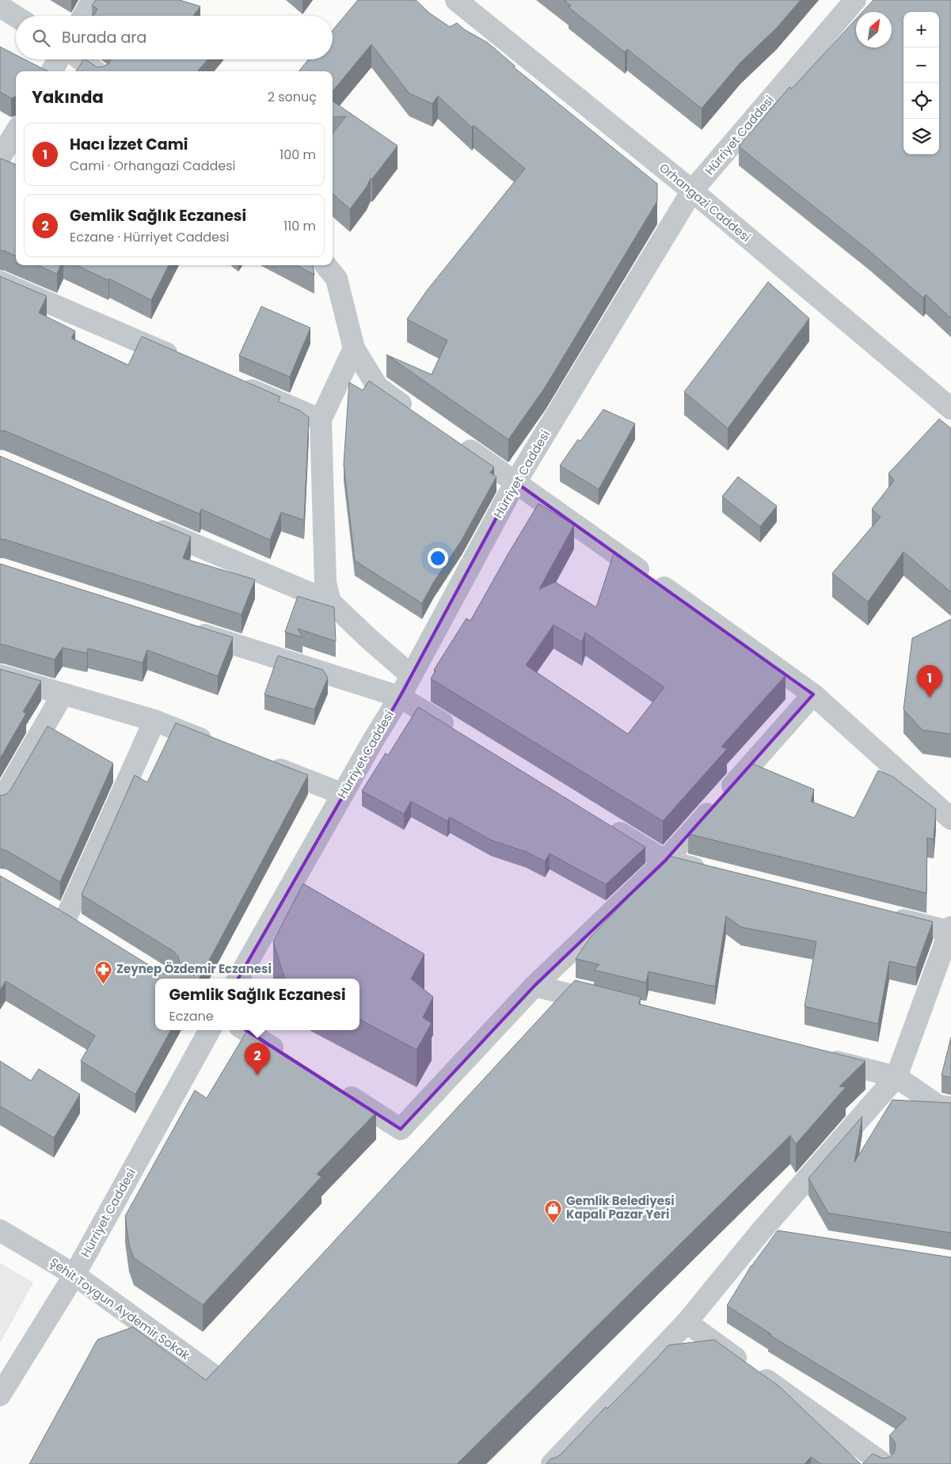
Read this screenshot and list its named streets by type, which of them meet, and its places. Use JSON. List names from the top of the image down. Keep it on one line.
{"streets":{"street":["Hürriyet Caddesi","Orhangazi Caddesi","Şehit Toygun Aydemir Sokak"]},"crossings":[["Hürriyet Caddesi","Orhangazi Caddesi"],["Hürriyet Caddesi","Şehit Toygun Aydemir Sokak"]],"places":{"pharmacy":["Zeynep Özdemir Eczanesi"],"shop":["Gemlik Belediyesi Kapalı Pazar Yeri"]},"north":"top right","page":{"map_buttons":["+","−"],"search":"Burada ara","heading":["Yakında","2 sonuç"],"list":[{"mark":"1","name":"Hacı İzzet Cami","note":"Cami · Orhangazi Caddesi","value":"100 m"},{"mark":"2","name":"Gemlik Sağlık Eczanesi","note":"Eczane · Hürriyet Caddesi","value":"110 m"}],"pins":["1","2"],"popup":["Gemlik Sağlık Eczanesi","Eczane"]}}
